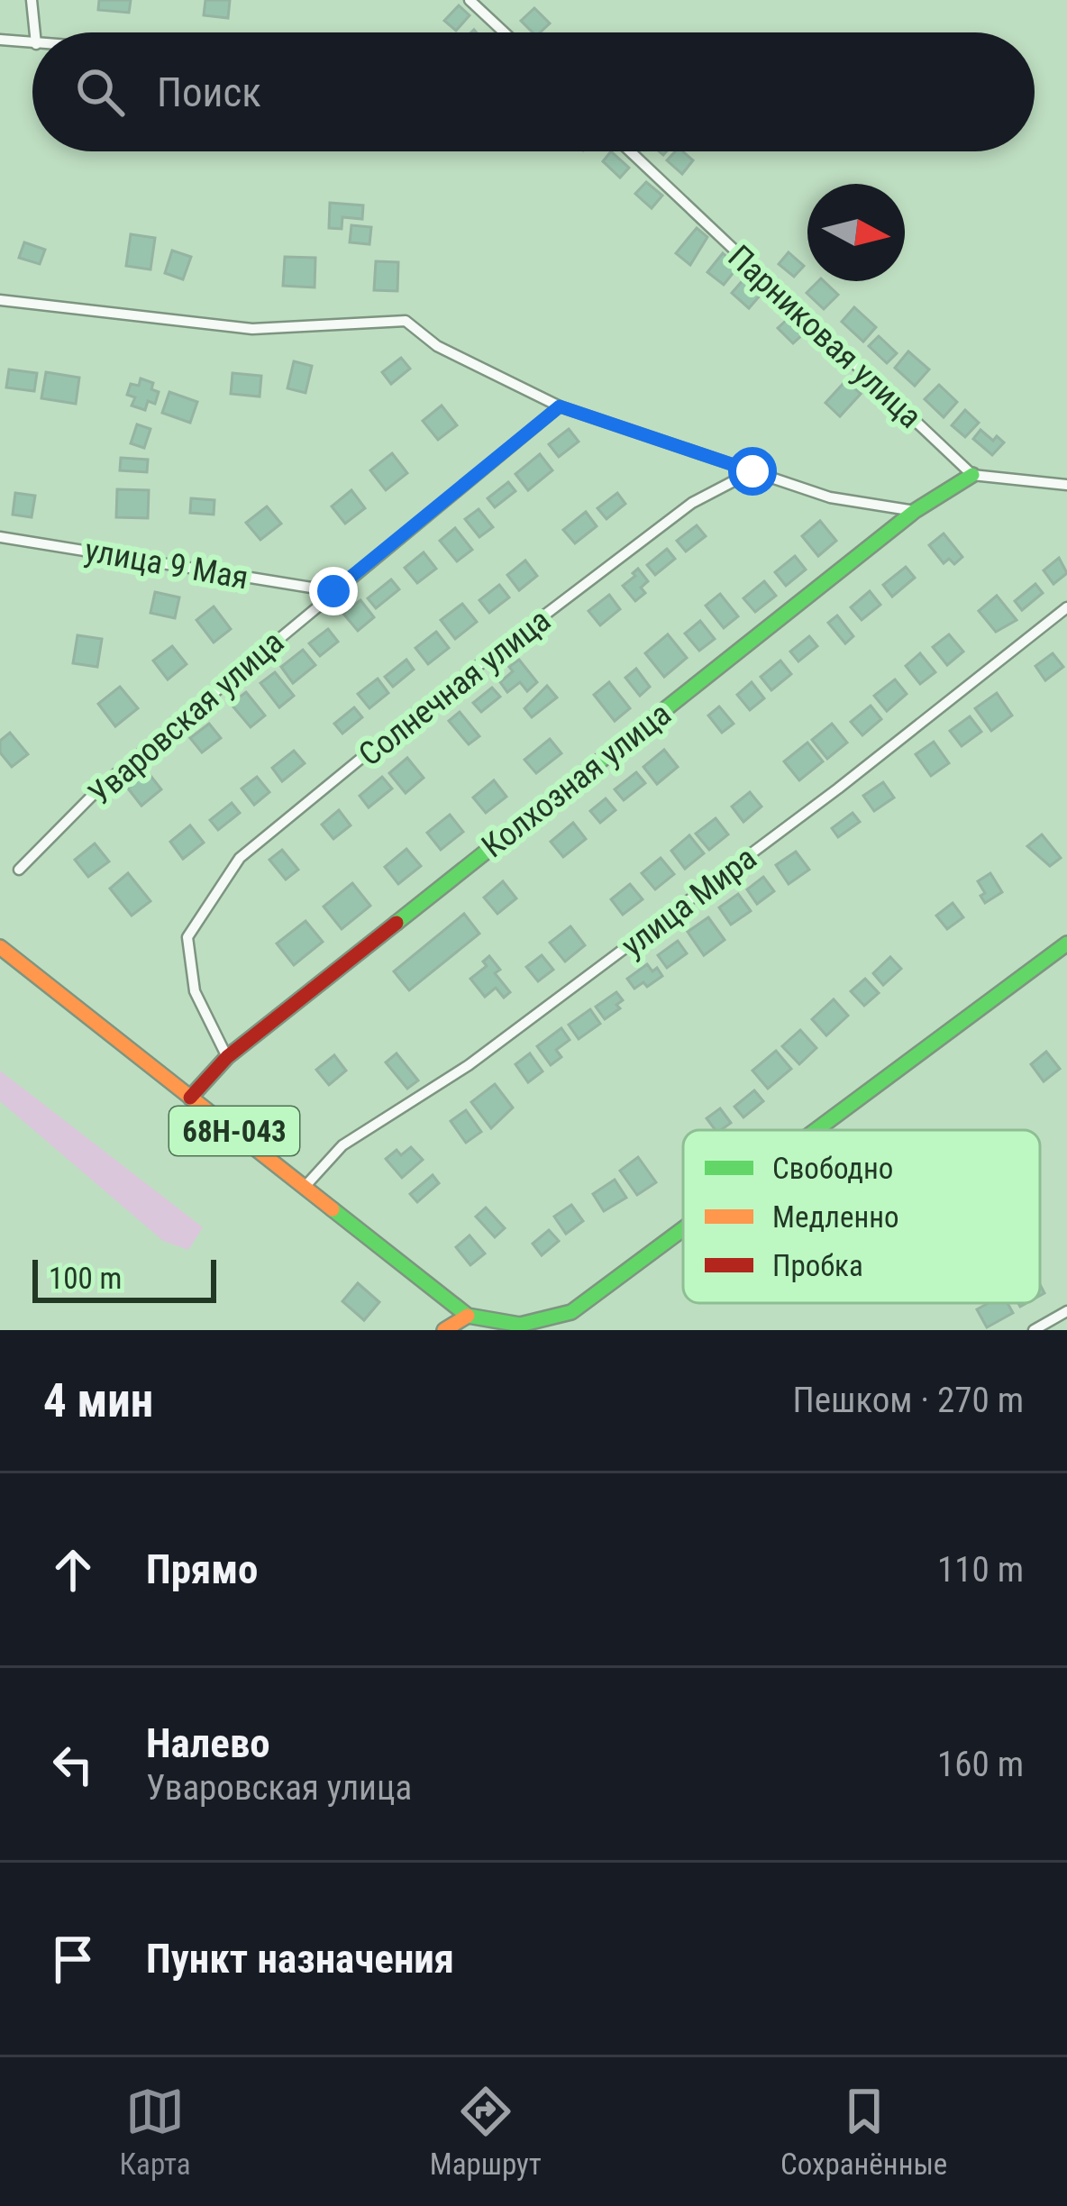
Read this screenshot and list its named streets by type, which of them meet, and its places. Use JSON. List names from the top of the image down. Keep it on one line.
{"streets":{"main road":["Колхозная улица","68Н-043"],"street":["Парниковая улица","улица 9 Мая","Солнечная улица","Уваровская улица","улица Мира"]},"crossings":[["Парниковая улица","Колхозная улица"],["улица 9 Мая","Уваровская улица"],["Солнечная улица","Колхозная улица"],["Колхозная улица","68Н-043"],["улица Мира","68Н-043"]],"legend":["Свободно","Медленно","Пробка"],"scale_bar":"100 m","north":"right","page":{"search":"Поиск","scale":"100 m","heading":["4 мин","Пешком · 270 m"],"list":[["Прямо","110 m"],["Налево","Уваровская улица","160 m"],"Пункт назначения"],"nav":["Карта","Маршрут","Сохранённые"]}}
